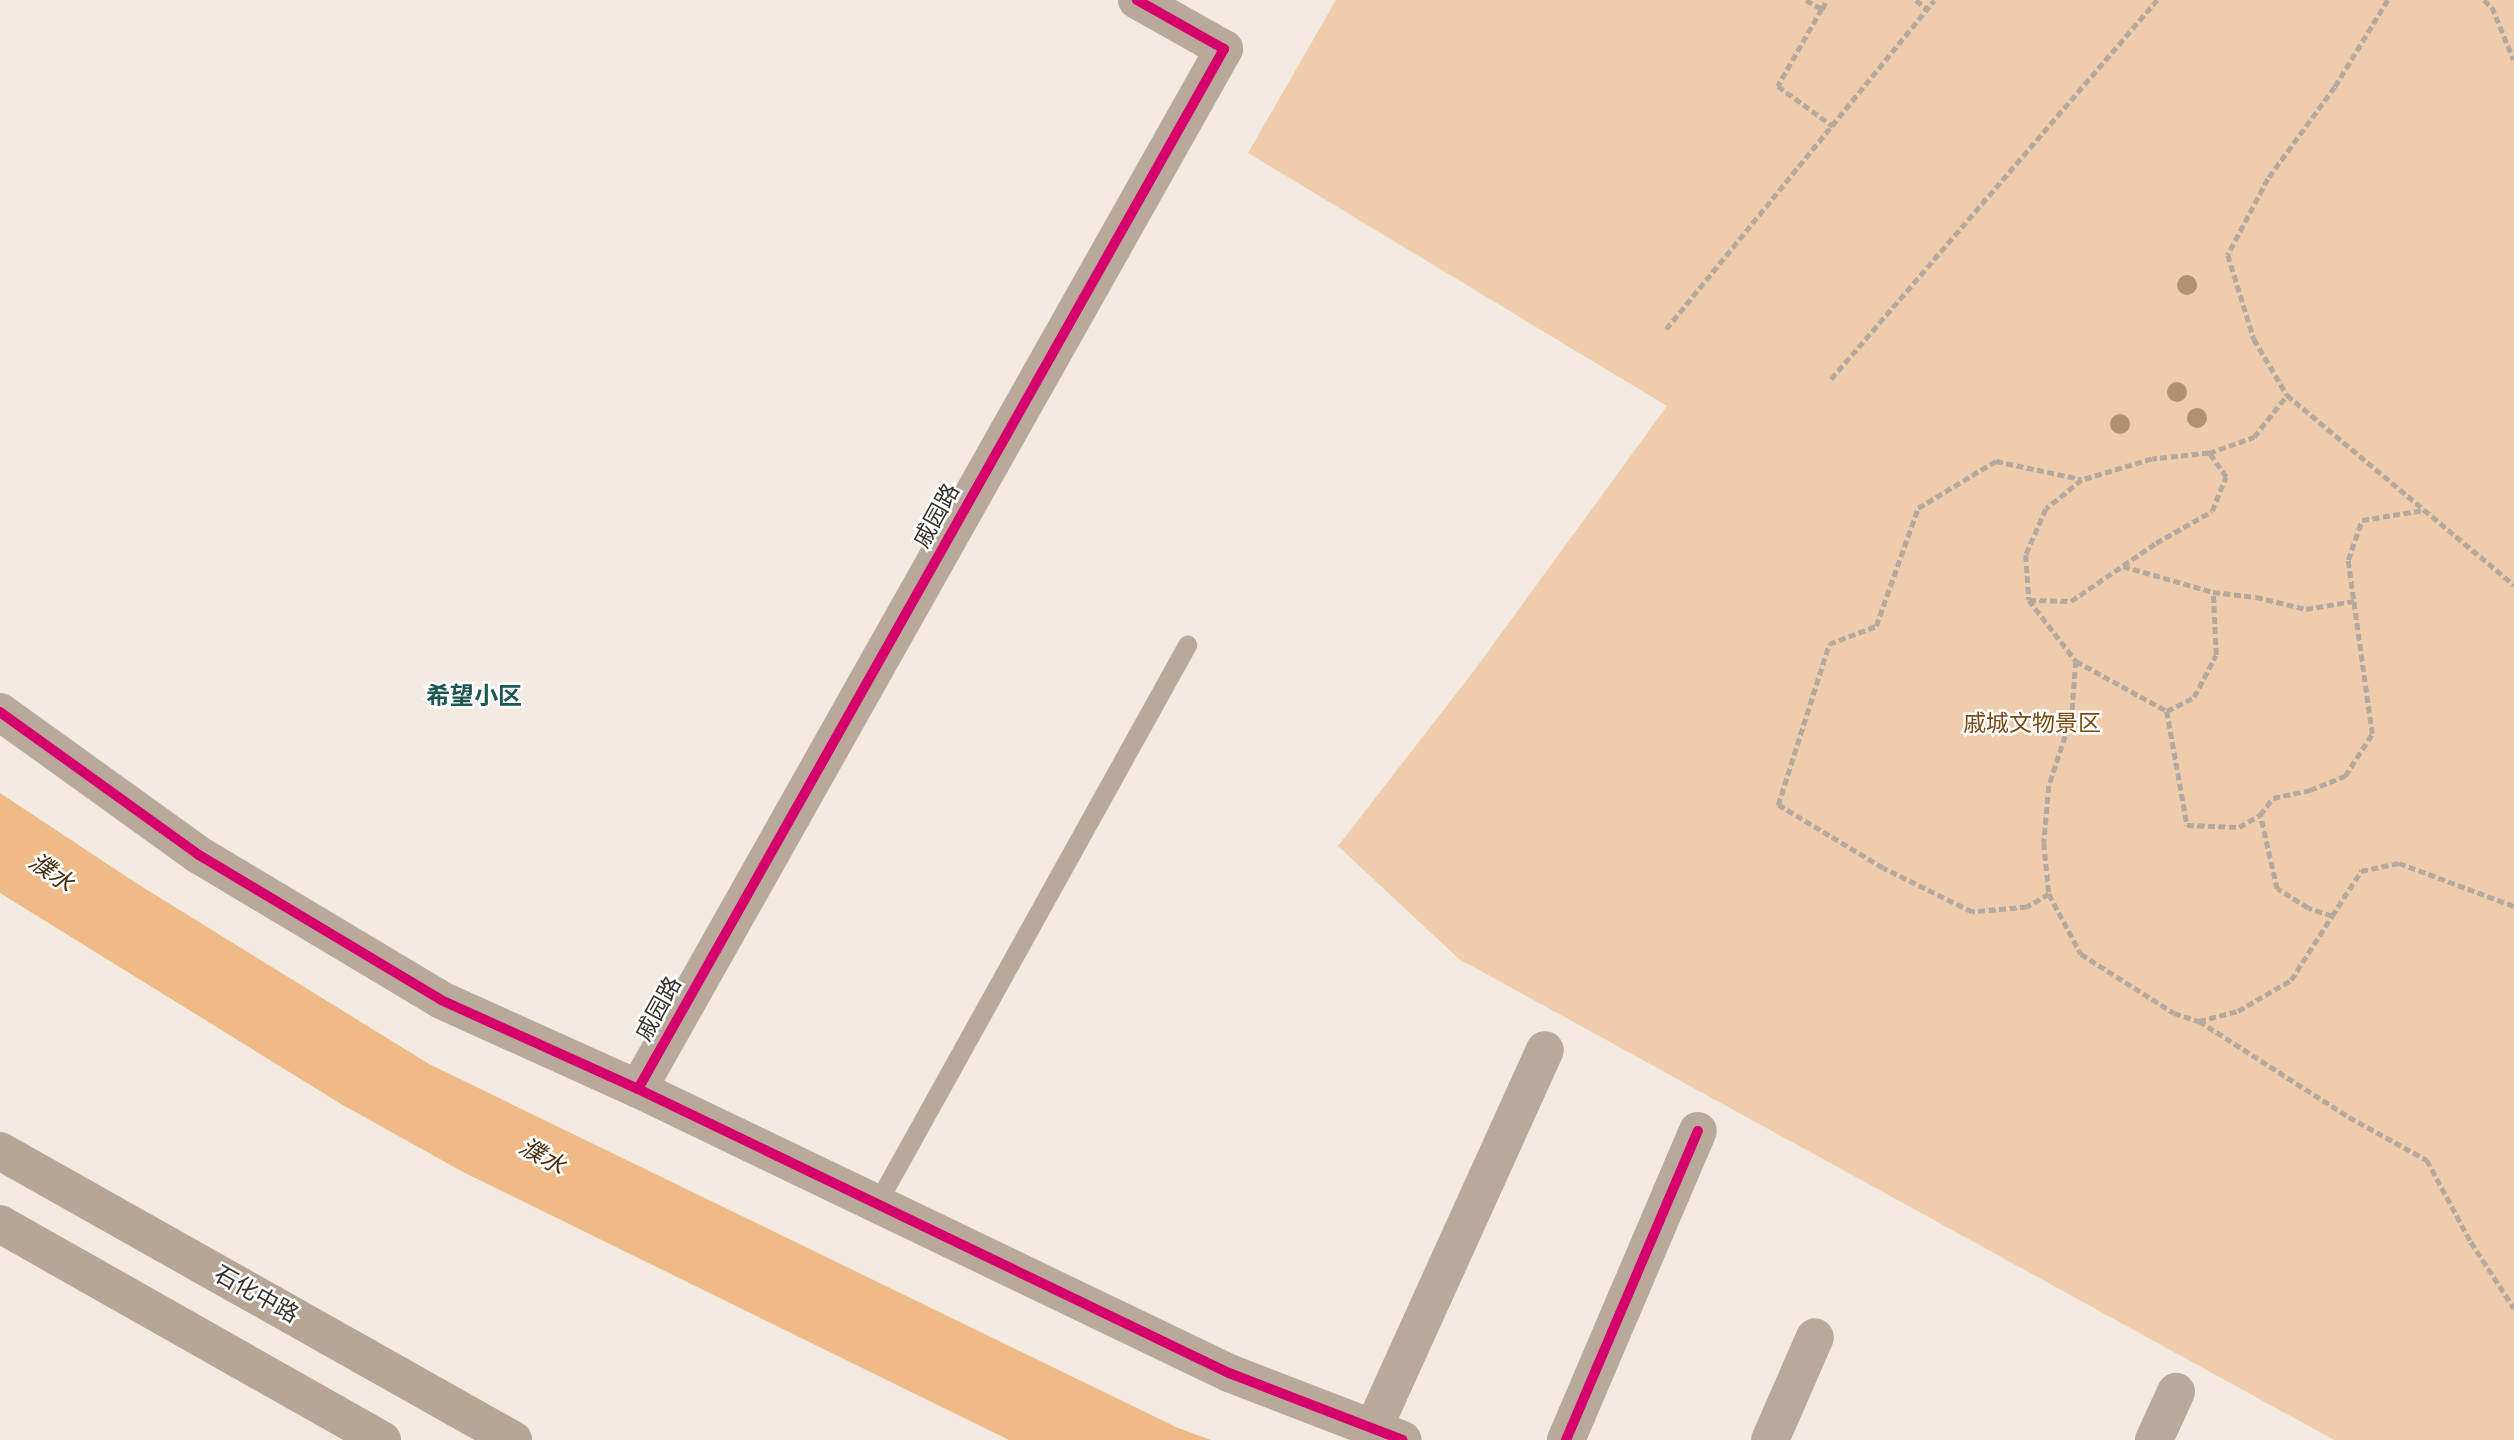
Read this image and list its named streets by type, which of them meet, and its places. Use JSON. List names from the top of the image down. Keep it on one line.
{"streets":{"main road":["石化中路"],"street":["戚园路"]},"districts":["希望小区"],"water":["濮水"],"parks":["戚城文物景区"]}
